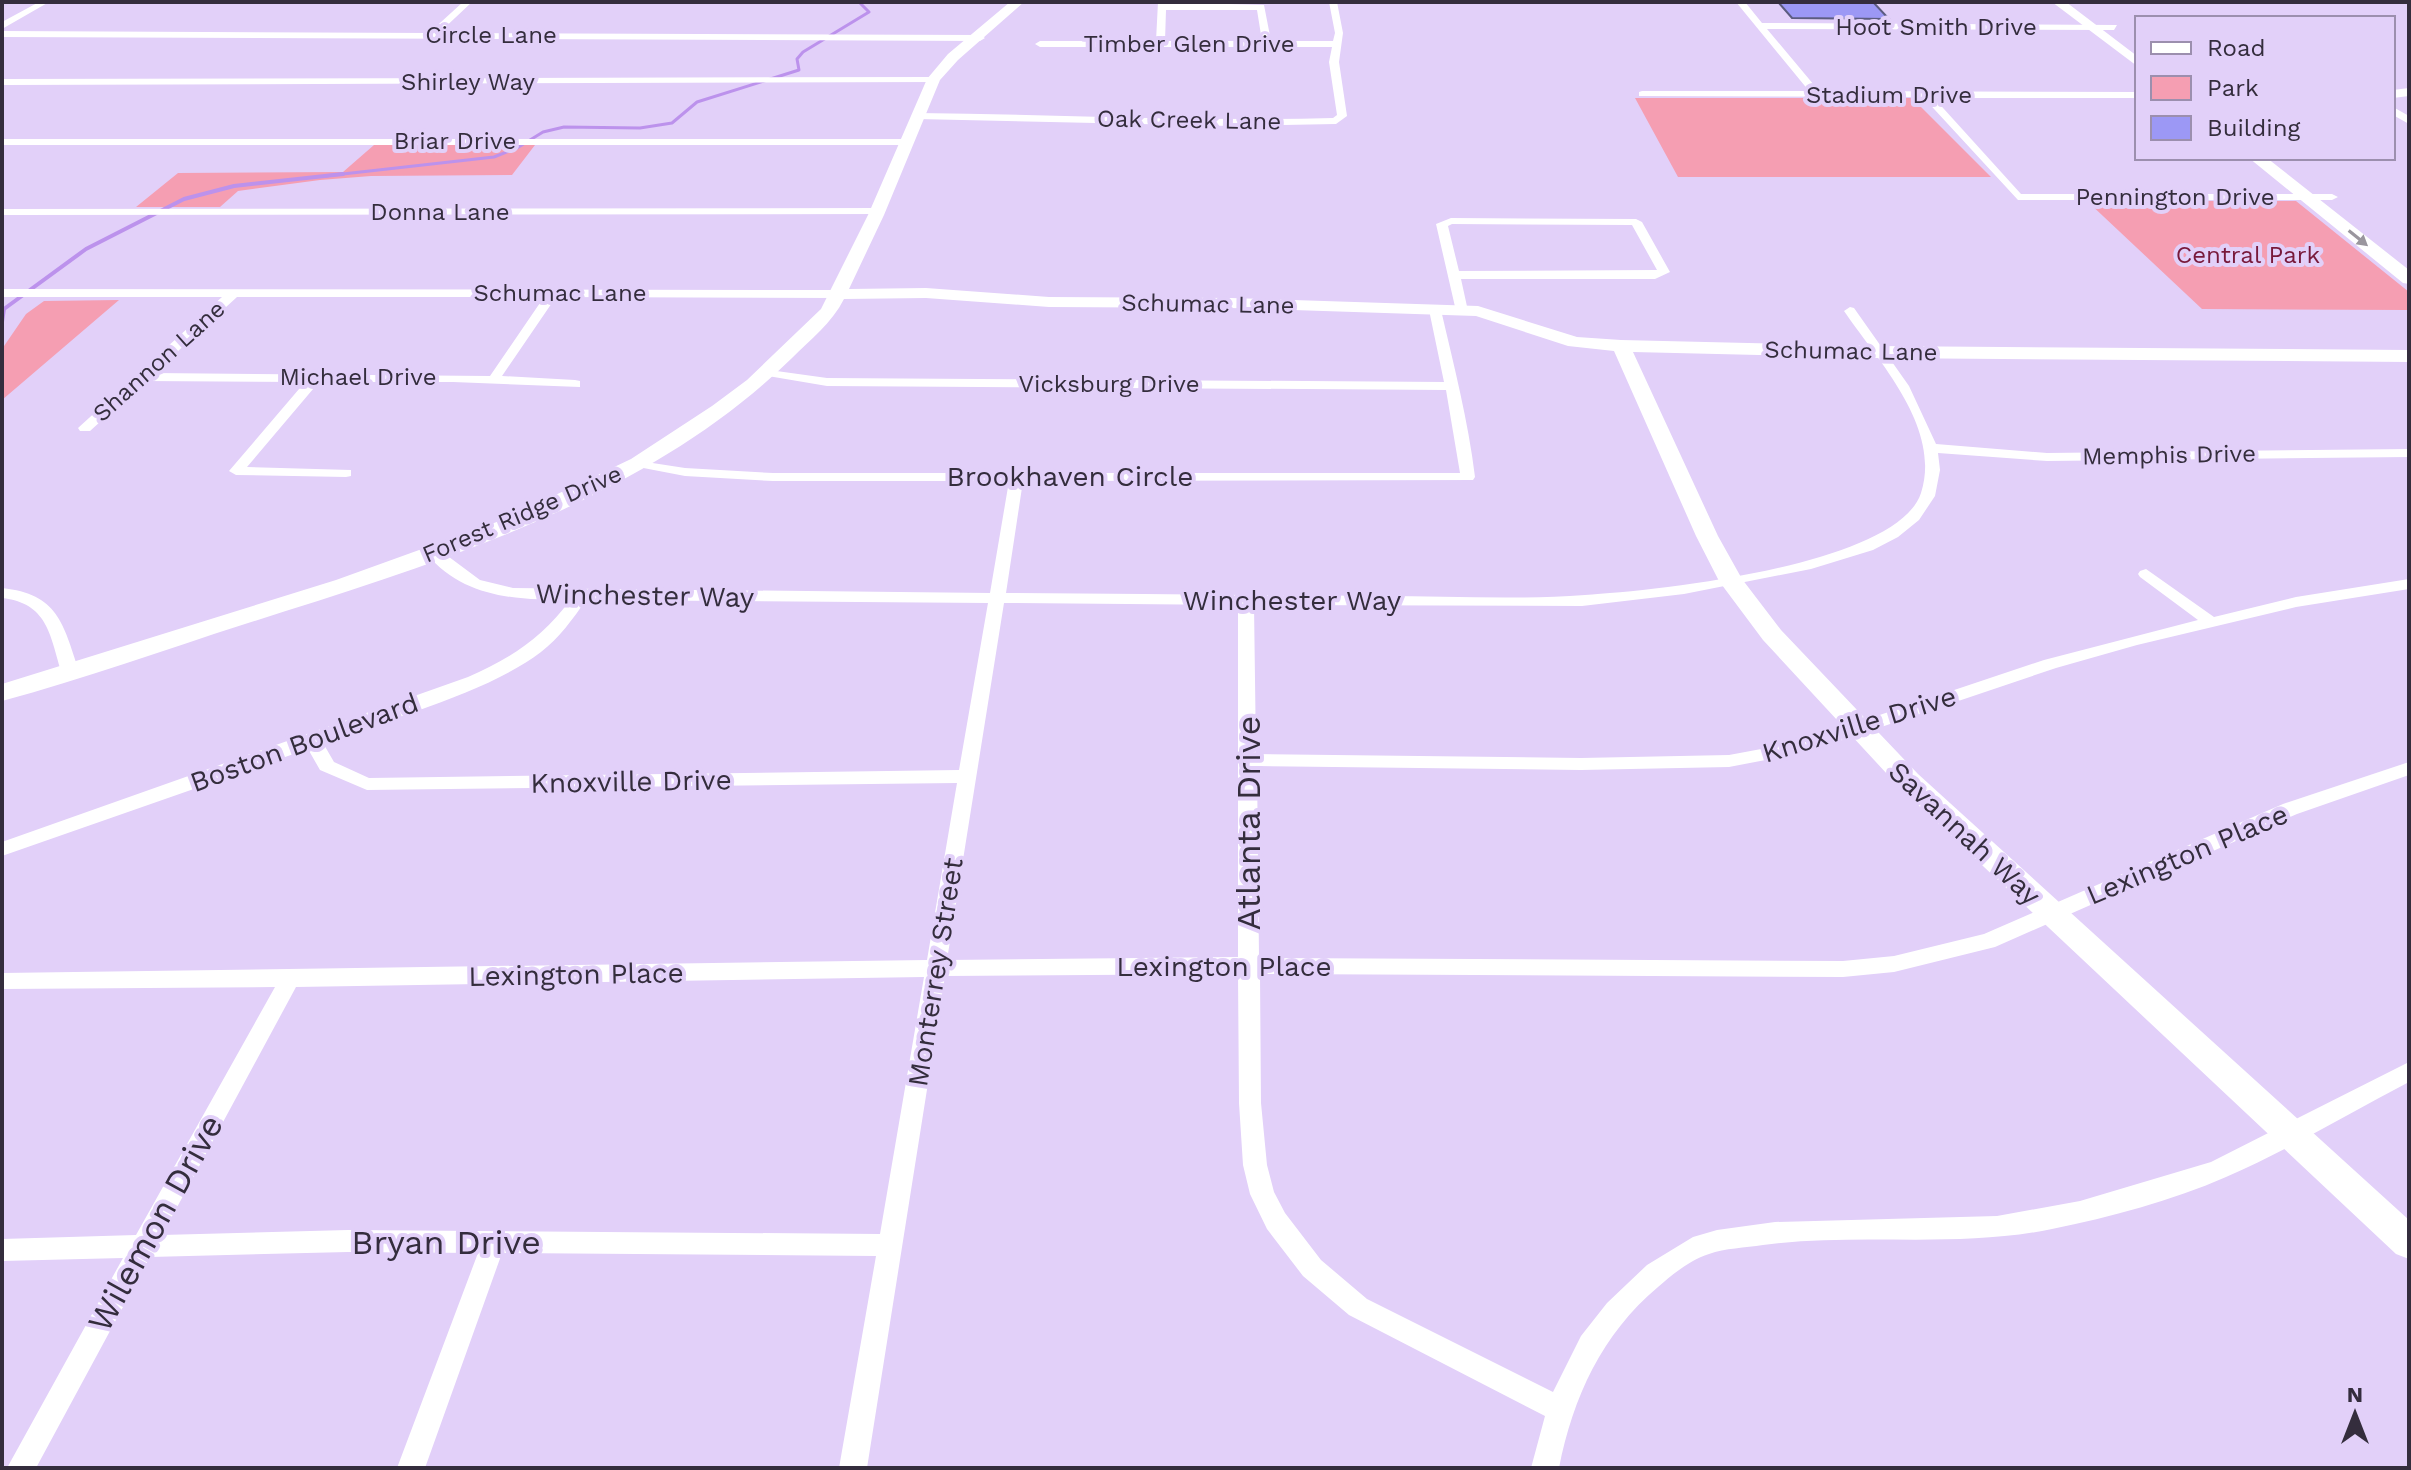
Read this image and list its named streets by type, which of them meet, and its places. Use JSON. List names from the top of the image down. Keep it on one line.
{"streets":{"main road":["Schumac Lane","Forest Ridge Drive","Savannah Way"],"street":["Hoot Smith Drive","Circle Lane","Timber Glen Drive","Shirley Way","Stadium Drive","Oak Creek Lane","Briar Drive","Pennington Drive","Donna Lane","Shannon Lane","Michael Drive","Vicksburg Drive","Memphis Drive","Brookhaven Circle","Winchester Way","Knoxville Drive","Boston Boulevard","Atlanta Drive","Lexington Place","Monterrey Street","Wilemon Drive","Bryan Drive"]},"crossings":[["Circle Lane","Forest Ridge Drive"],["Timber Glen Drive","Oak Creek Lane"],["Shirley Way","Forest Ridge Drive"],["Stadium Drive","Pennington Drive"],["Oak Creek Lane","Forest Ridge Drive"],["Briar Drive","Forest Ridge Drive"],["Donna Lane","Forest Ridge Drive"],["Schumac Lane","Shannon Lane"],["Schumac Lane","Forest Ridge Drive"],["Schumac Lane","Winchester Way"],["Schumac Lane","Savannah Way"],["Shannon Lane","Michael Drive"],["Vicksburg Drive","Brookhaven Circle"],["Vicksburg Drive","Forest Ridge Drive"],["Memphis Drive","Winchester Way"],["Brookhaven Circle","Forest Ridge Drive"],["Brookhaven Circle","Monterrey Street"],["Forest Ridge Drive","Winchester Way"],["Winchester Way","Boston Boulevard"],["Winchester Way","Atlanta Drive"],["Winchester Way","Savannah Way"],["Winchester Way","Monterrey Street"],["Knoxville Drive","Boston Boulevard"],["Knoxville Drive","Atlanta Drive"],["Knoxville Drive","Savannah Way"],["Knoxville Drive","Monterrey Street"],["Atlanta Drive","Lexington Place"],["Savannah Way","Lexington Place"],["Lexington Place","Monterrey Street"],["Lexington Place","Wilemon Drive"],["Monterrey Street","Bryan Drive"],["Wilemon Drive","Bryan Drive"]],"parks":["Central Park"],"legend":["Road","Park","Building"],"north":"top"}
